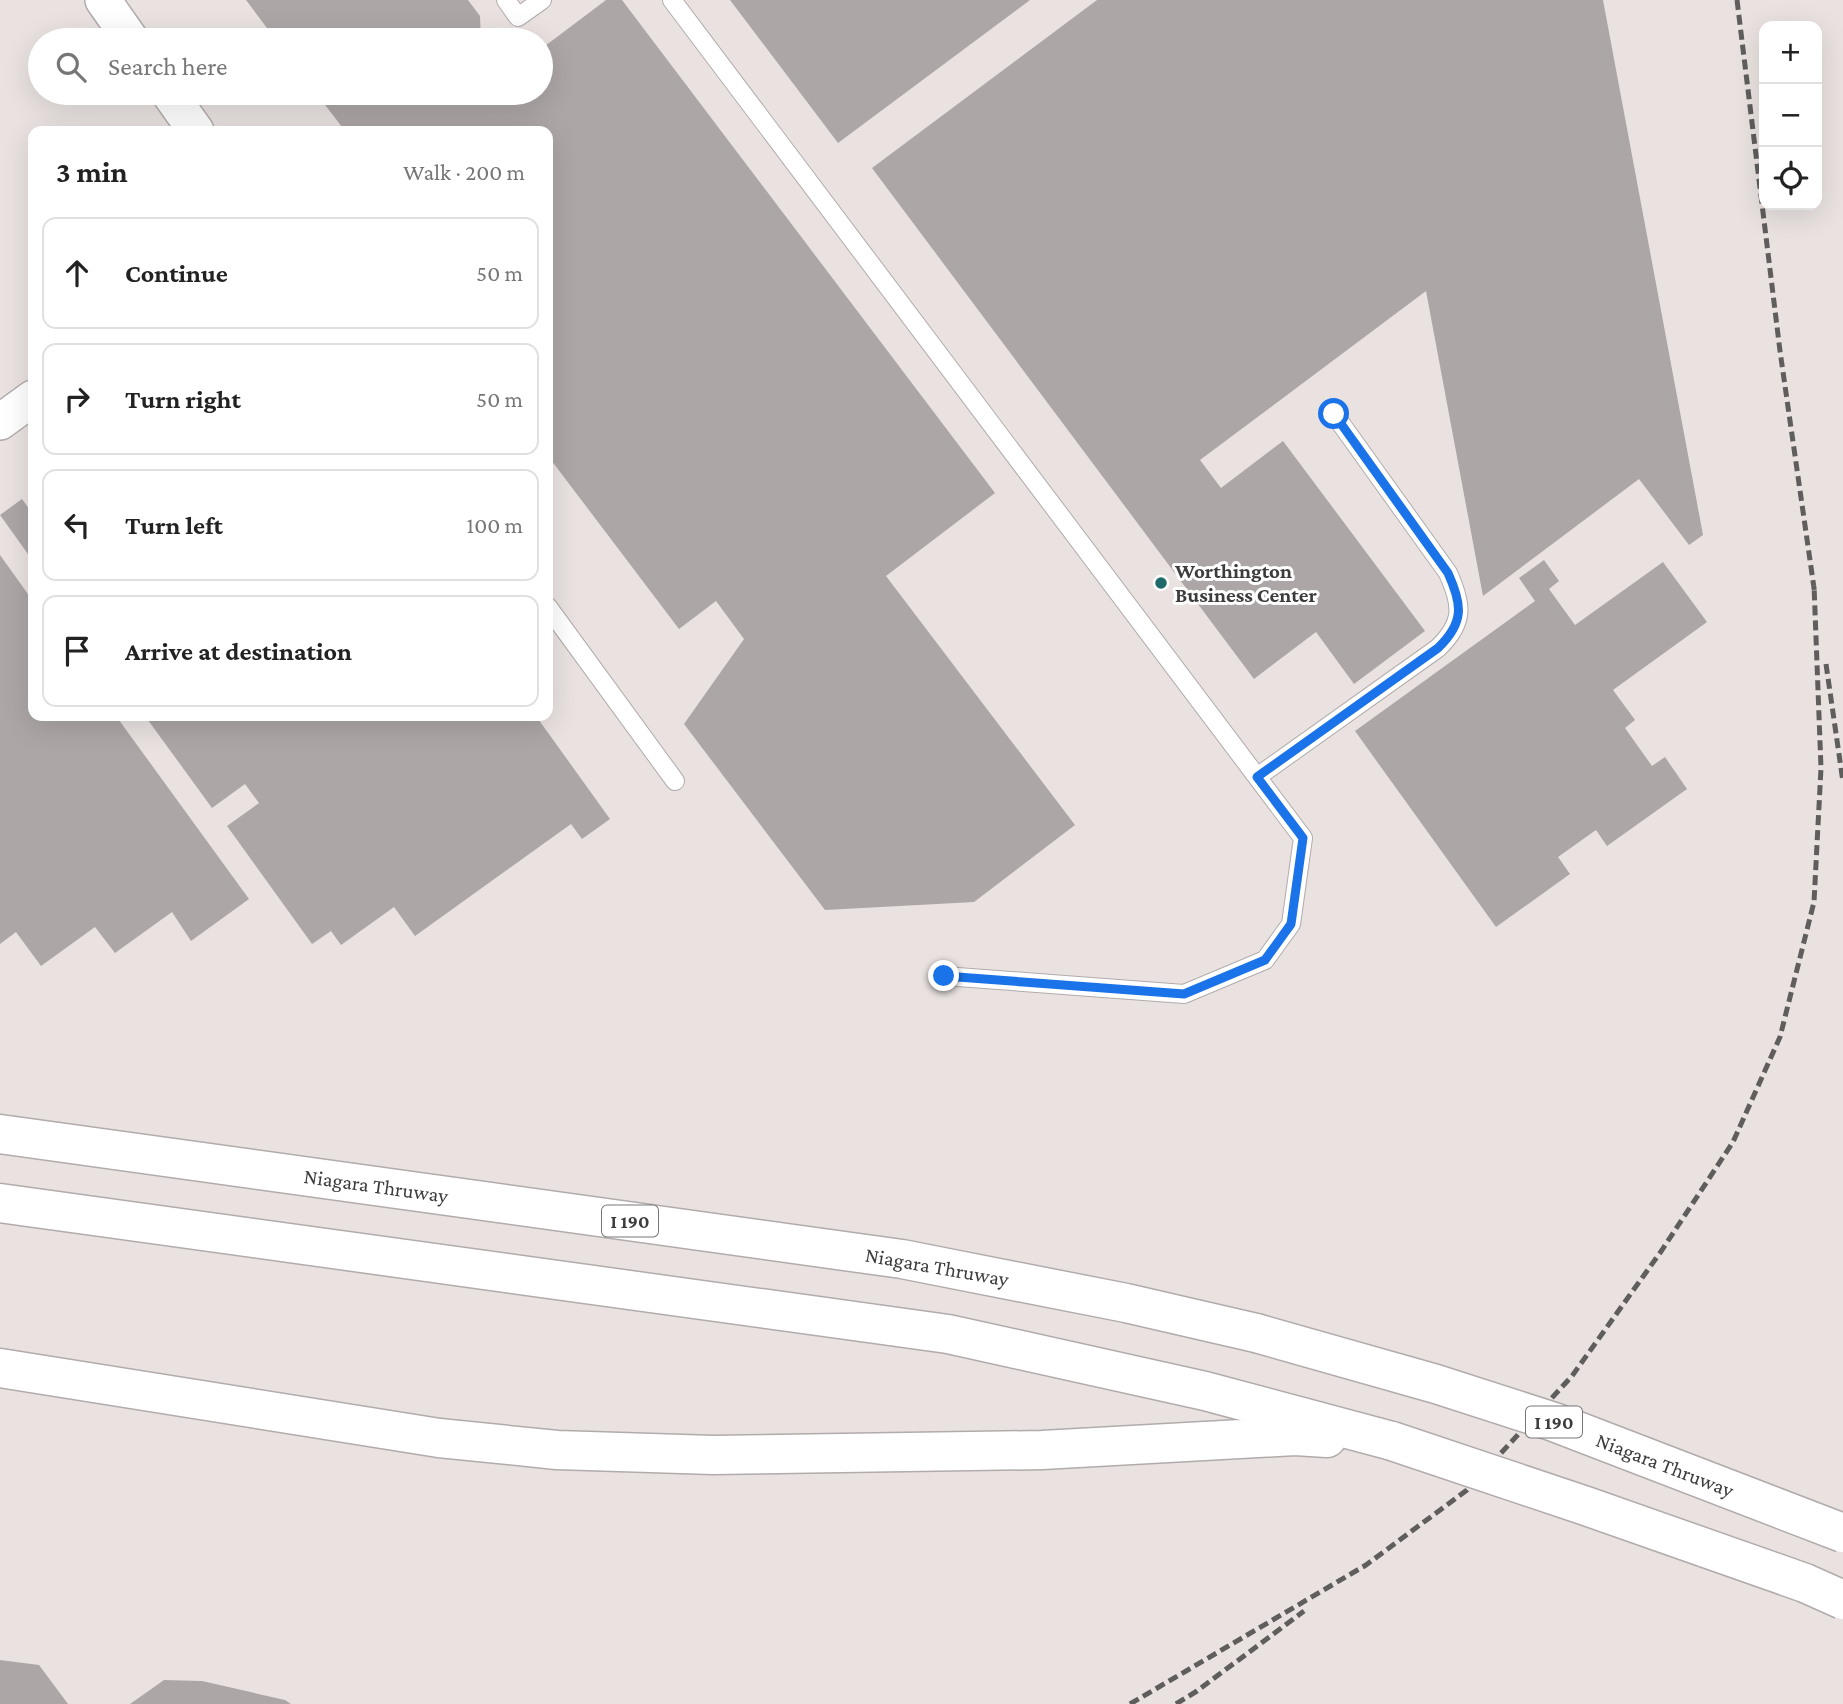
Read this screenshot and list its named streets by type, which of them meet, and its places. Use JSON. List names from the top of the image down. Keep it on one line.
{"streets":{"highway":["Niagara Thruway","I 190"]},"places":["Worthington Business Center"],"page":{"map_buttons":["+","−"],"search":"Search here","heading":["3 min","Walk · 200 m"],"list":[["Continue","50 m"],["Turn right","50 m"],["Turn left","100 m"],"Arrive at destination"]}}
